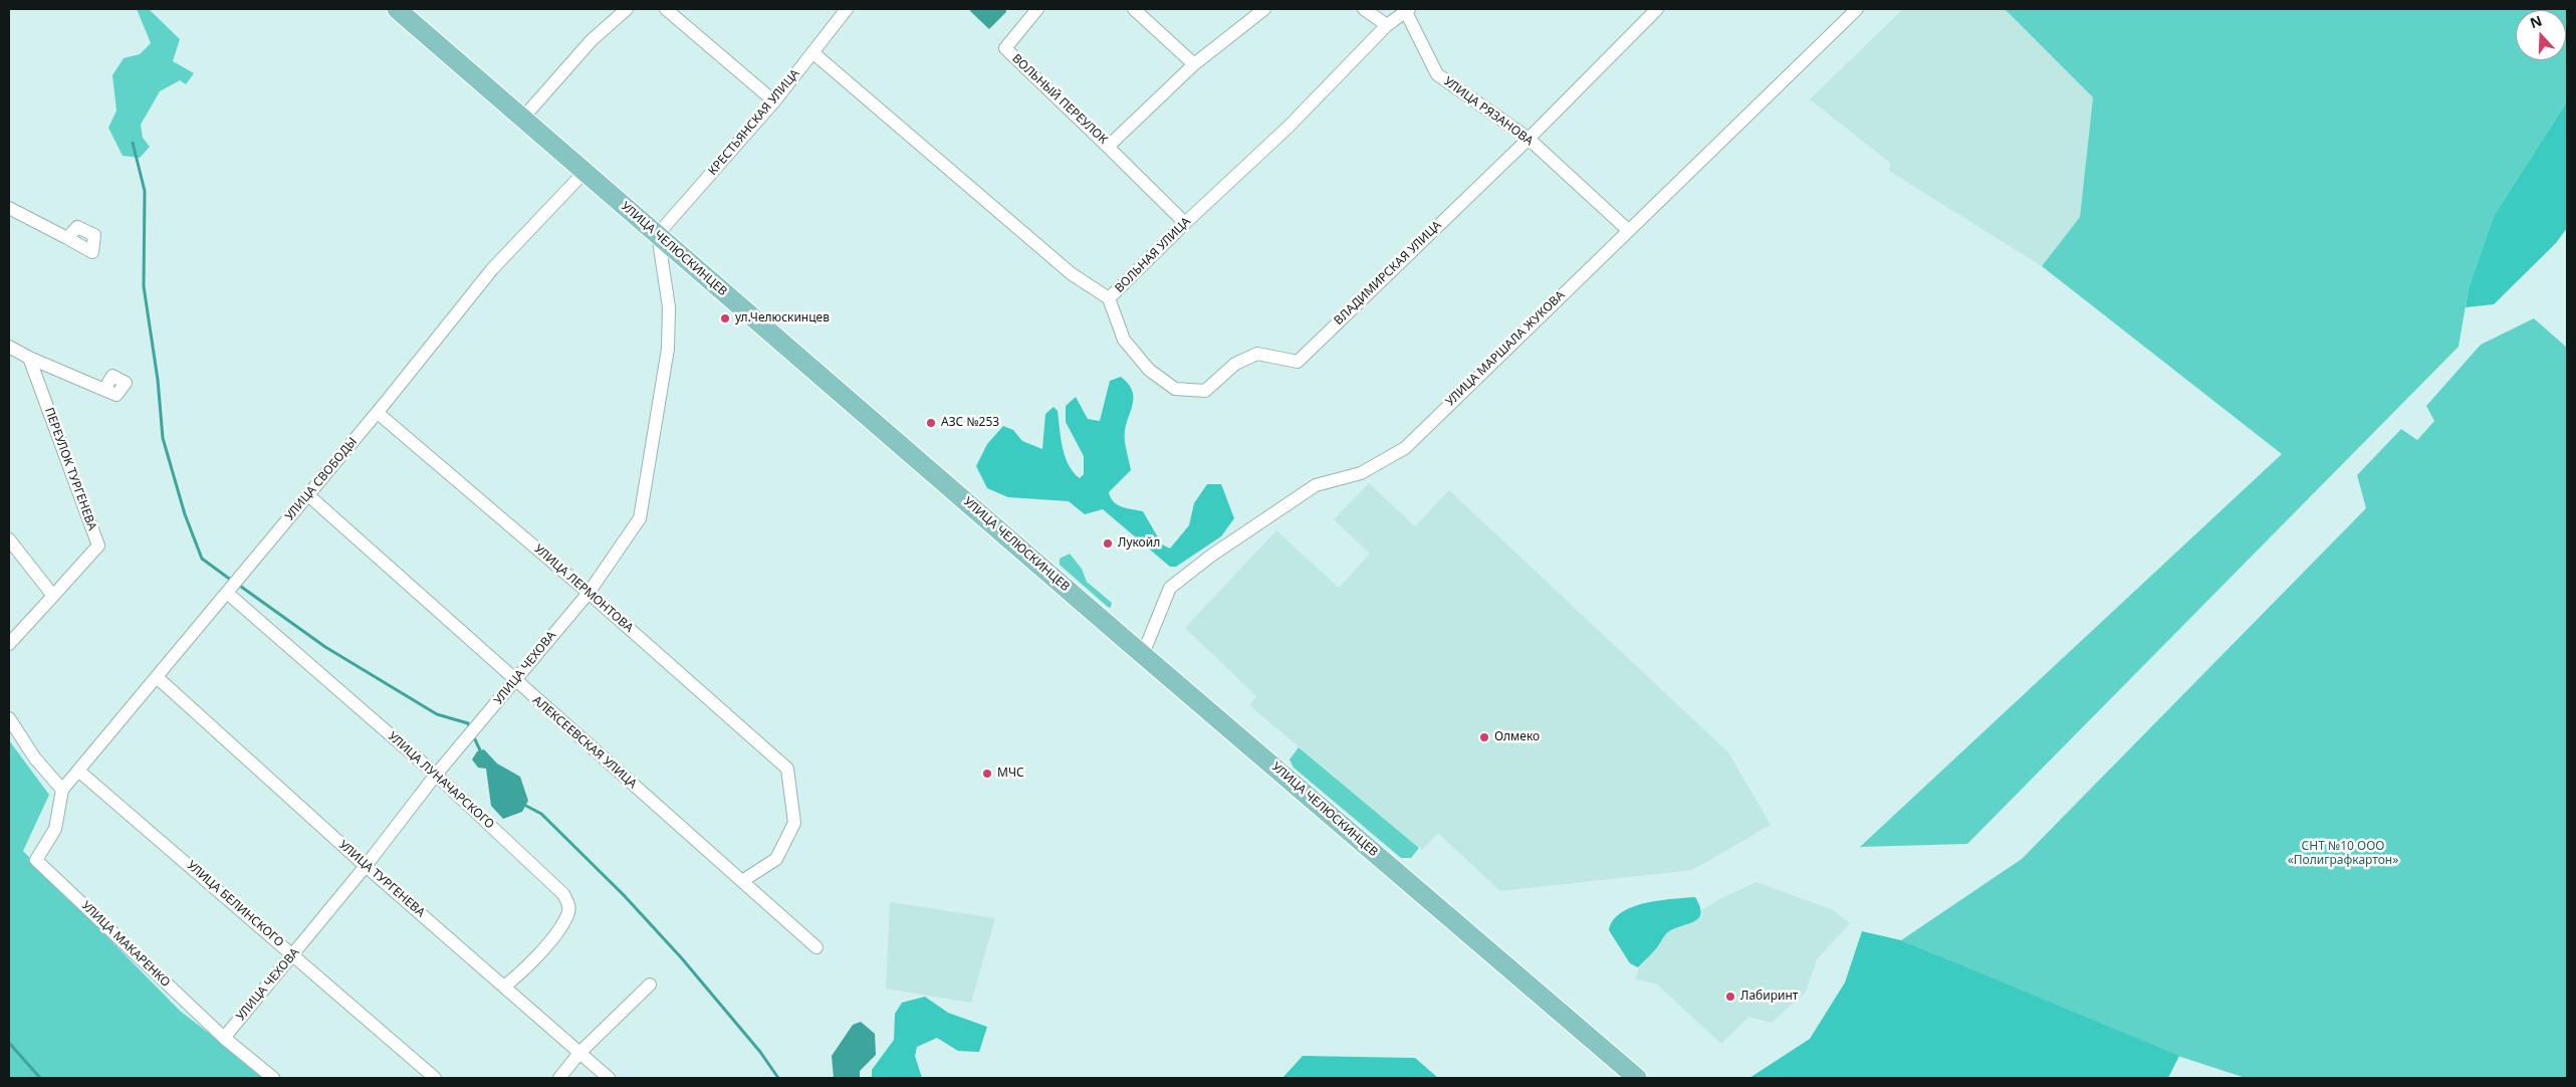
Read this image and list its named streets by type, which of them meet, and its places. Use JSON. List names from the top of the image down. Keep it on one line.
{"streets":{"main road":["УЛИЦА ЧЕЛЮСКИНЦЕВ"],"street":["ВОЛЬНЫЙ ПЕРЕУЛОК","УЛИЦА РЯЗАНОВА","КРЕСТЬЯНСКАЯ УЛИЦА","ВОЛЬНАЯ УЛИЦА","ВЛАДИМИРСКАЯ УЛИЦА","УЛИЦА МАРШАЛА ЖУКОВА","ПЕРЕУЛОК ТУРГЕНЕВА","УЛИЦА СВОБОДЫ","УЛИЦА ЛЕРМОНТОВА","УЛИЦА ЧЕХОВА","АЛЕКСЕЕВСКАЯ УЛИЦА","УЛИЦА ЛУНАЧАРСКОГО","УЛИЦА ТУРГЕНЕВА","УЛИЦА БЕЛИНСКОГО","УЛИЦА МАКАРЕНКО"]},"crossings":[["УЛИЦА РЯЗАНОВА","ВОЛЬНАЯ УЛИЦА"],["УЛИЦА РЯЗАНОВА","ВЛАДИМИРСКАЯ УЛИЦА"],["УЛИЦА РЯЗАНОВА","УЛИЦА МАРШАЛА ЖУКОВА"],["КРЕСТЬЯНСКАЯ УЛИЦА","УЛИЦА ЧЕЛЮСКИНЦЕВ"],["КРЕСТЬЯНСКАЯ УЛИЦА","ВОЛЬНАЯ УЛИЦА"],["КРЕСТЬЯНСКАЯ УЛИЦА","УЛИЦА ЧЕХОВА"],["УЛИЦА ЧЕЛЮСКИНЦЕВ","УЛИЦА МАРШАЛА ЖУКОВА"],["УЛИЦА ЧЕЛЮСКИНЦЕВ","УЛИЦА СВОБОДЫ"],["УЛИЦА ЧЕЛЮСКИНЦЕВ","УЛИЦА ЧЕХОВА"],["ВОЛЬНАЯ УЛИЦА","ВЛАДИМИРСКАЯ УЛИЦА"],["УЛИЦА СВОБОДЫ","УЛИЦА ЛЕРМОНТОВА"],["УЛИЦА СВОБОДЫ","АЛЕКСЕЕВСКАЯ УЛИЦА"],["УЛИЦА СВОБОДЫ","УЛИЦА ЛУНАЧАРСКОГО"],["УЛИЦА СВОБОДЫ","УЛИЦА ТУРГЕНЕВА"],["УЛИЦА СВОБОДЫ","УЛИЦА БЕЛИНСКОГО"],["УЛИЦА СВОБОДЫ","УЛИЦА МАКАРЕНКО"],["УЛИЦА ЛЕРМОНТОВА","УЛИЦА ЧЕХОВА"],["УЛИЦА ЛЕРМОНТОВА","АЛЕКСЕЕВСКАЯ УЛИЦА"],["УЛИЦА ЧЕХОВА","АЛЕКСЕЕВСКАЯ УЛИЦА"],["УЛИЦА ЧЕХОВА","УЛИЦА ЛУНАЧАРСКОГО"],["УЛИЦА ЧЕХОВА","УЛИЦА ТУРГЕНЕВА"],["УЛИЦА ЧЕХОВА","УЛИЦА БЕЛИНСКОГО"],["УЛИЦА ЧЕХОВА","УЛИЦА МАКАРЕНКО"],["УЛИЦА ЛУНАЧАРСКОГО","УЛИЦА ТУРГЕНЕВА"]],"parks":["СНТ №10 ООО «Полиграфкартон»"],"places":["ул.Челюскинцев","АЗС №253","Лукойл","Олмеко","МЧС","Лабиринт"],"north":"top"}
